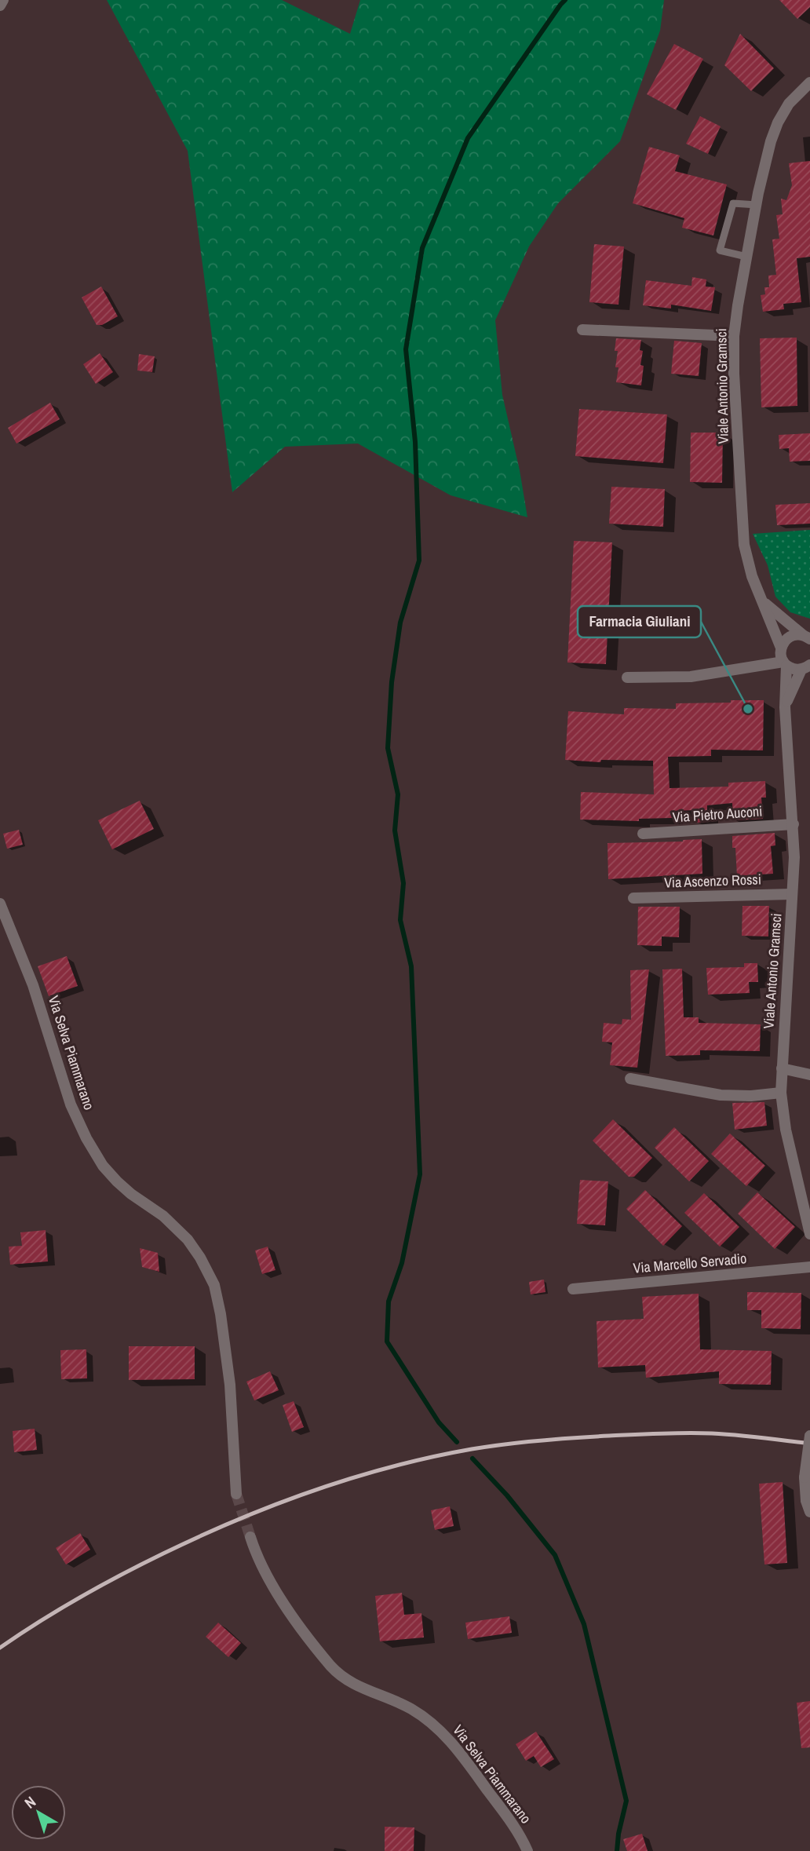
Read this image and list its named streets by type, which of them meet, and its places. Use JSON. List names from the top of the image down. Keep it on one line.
{"streets":{"street":["Viale Antonio Gramsci","Via Pietro Auconi","Via Ascenzo Rossi","Via Selva Piammarano","Via Marcello Servadio"]},"crossings":[["Viale Antonio Gramsci","Via Pietro Auconi"],["Viale Antonio Gramsci","Via Ascenzo Rossi"]],"places":["Farmacia Giuliani"],"north":"top left"}
